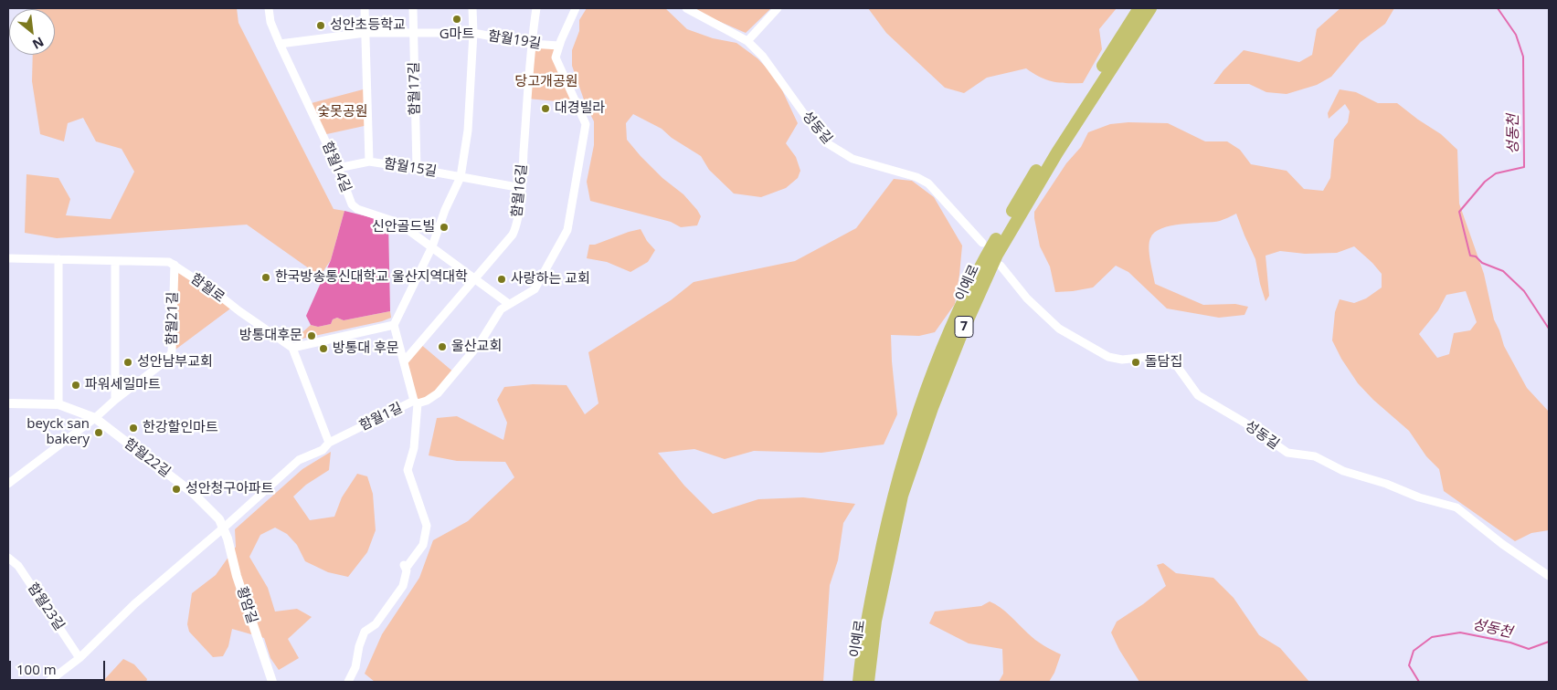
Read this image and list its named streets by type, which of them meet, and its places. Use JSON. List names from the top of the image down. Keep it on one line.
{"streets":{"highway":["이예로","7"],"street":["함월19길","함월17길","성동길","함월14길","함월15길","함월16길","함월로","함월21길","함월1길","함월22길","황암길","함월23길"]},"crossings":[["함월19길","함월17길"],["함월19길","함월14길"],["함월19길","함월15길"],["함월19길","함월16길"],["함월19길","함월1길"],["함월17길","함월15길"],["함월14길","함월16길"],["함월14길","함월1길"],["함월15길","함월16길"],["함월로","함월21길"],["함월21길","함월22길"],["함월1길","함월22길"],["함월1길","황암길"],["함월1길","함월23길"],["함월22길","황암길"]],"water":["성동천"],"parks":["당고개공원","숯못공원"],"places":["G마트","성안초등학교","대경빌라","신안골드빌","한국방송통신대학교 울산지역대학","사랑하는 교회","방통대후문","울산교회","방통대 후문","성안남부교회","돌담집","파워세일마트","한강할인마트","beyck san bakery","성안청구아파트"],"scale_bar":"100 m","north":"bottom right"}
